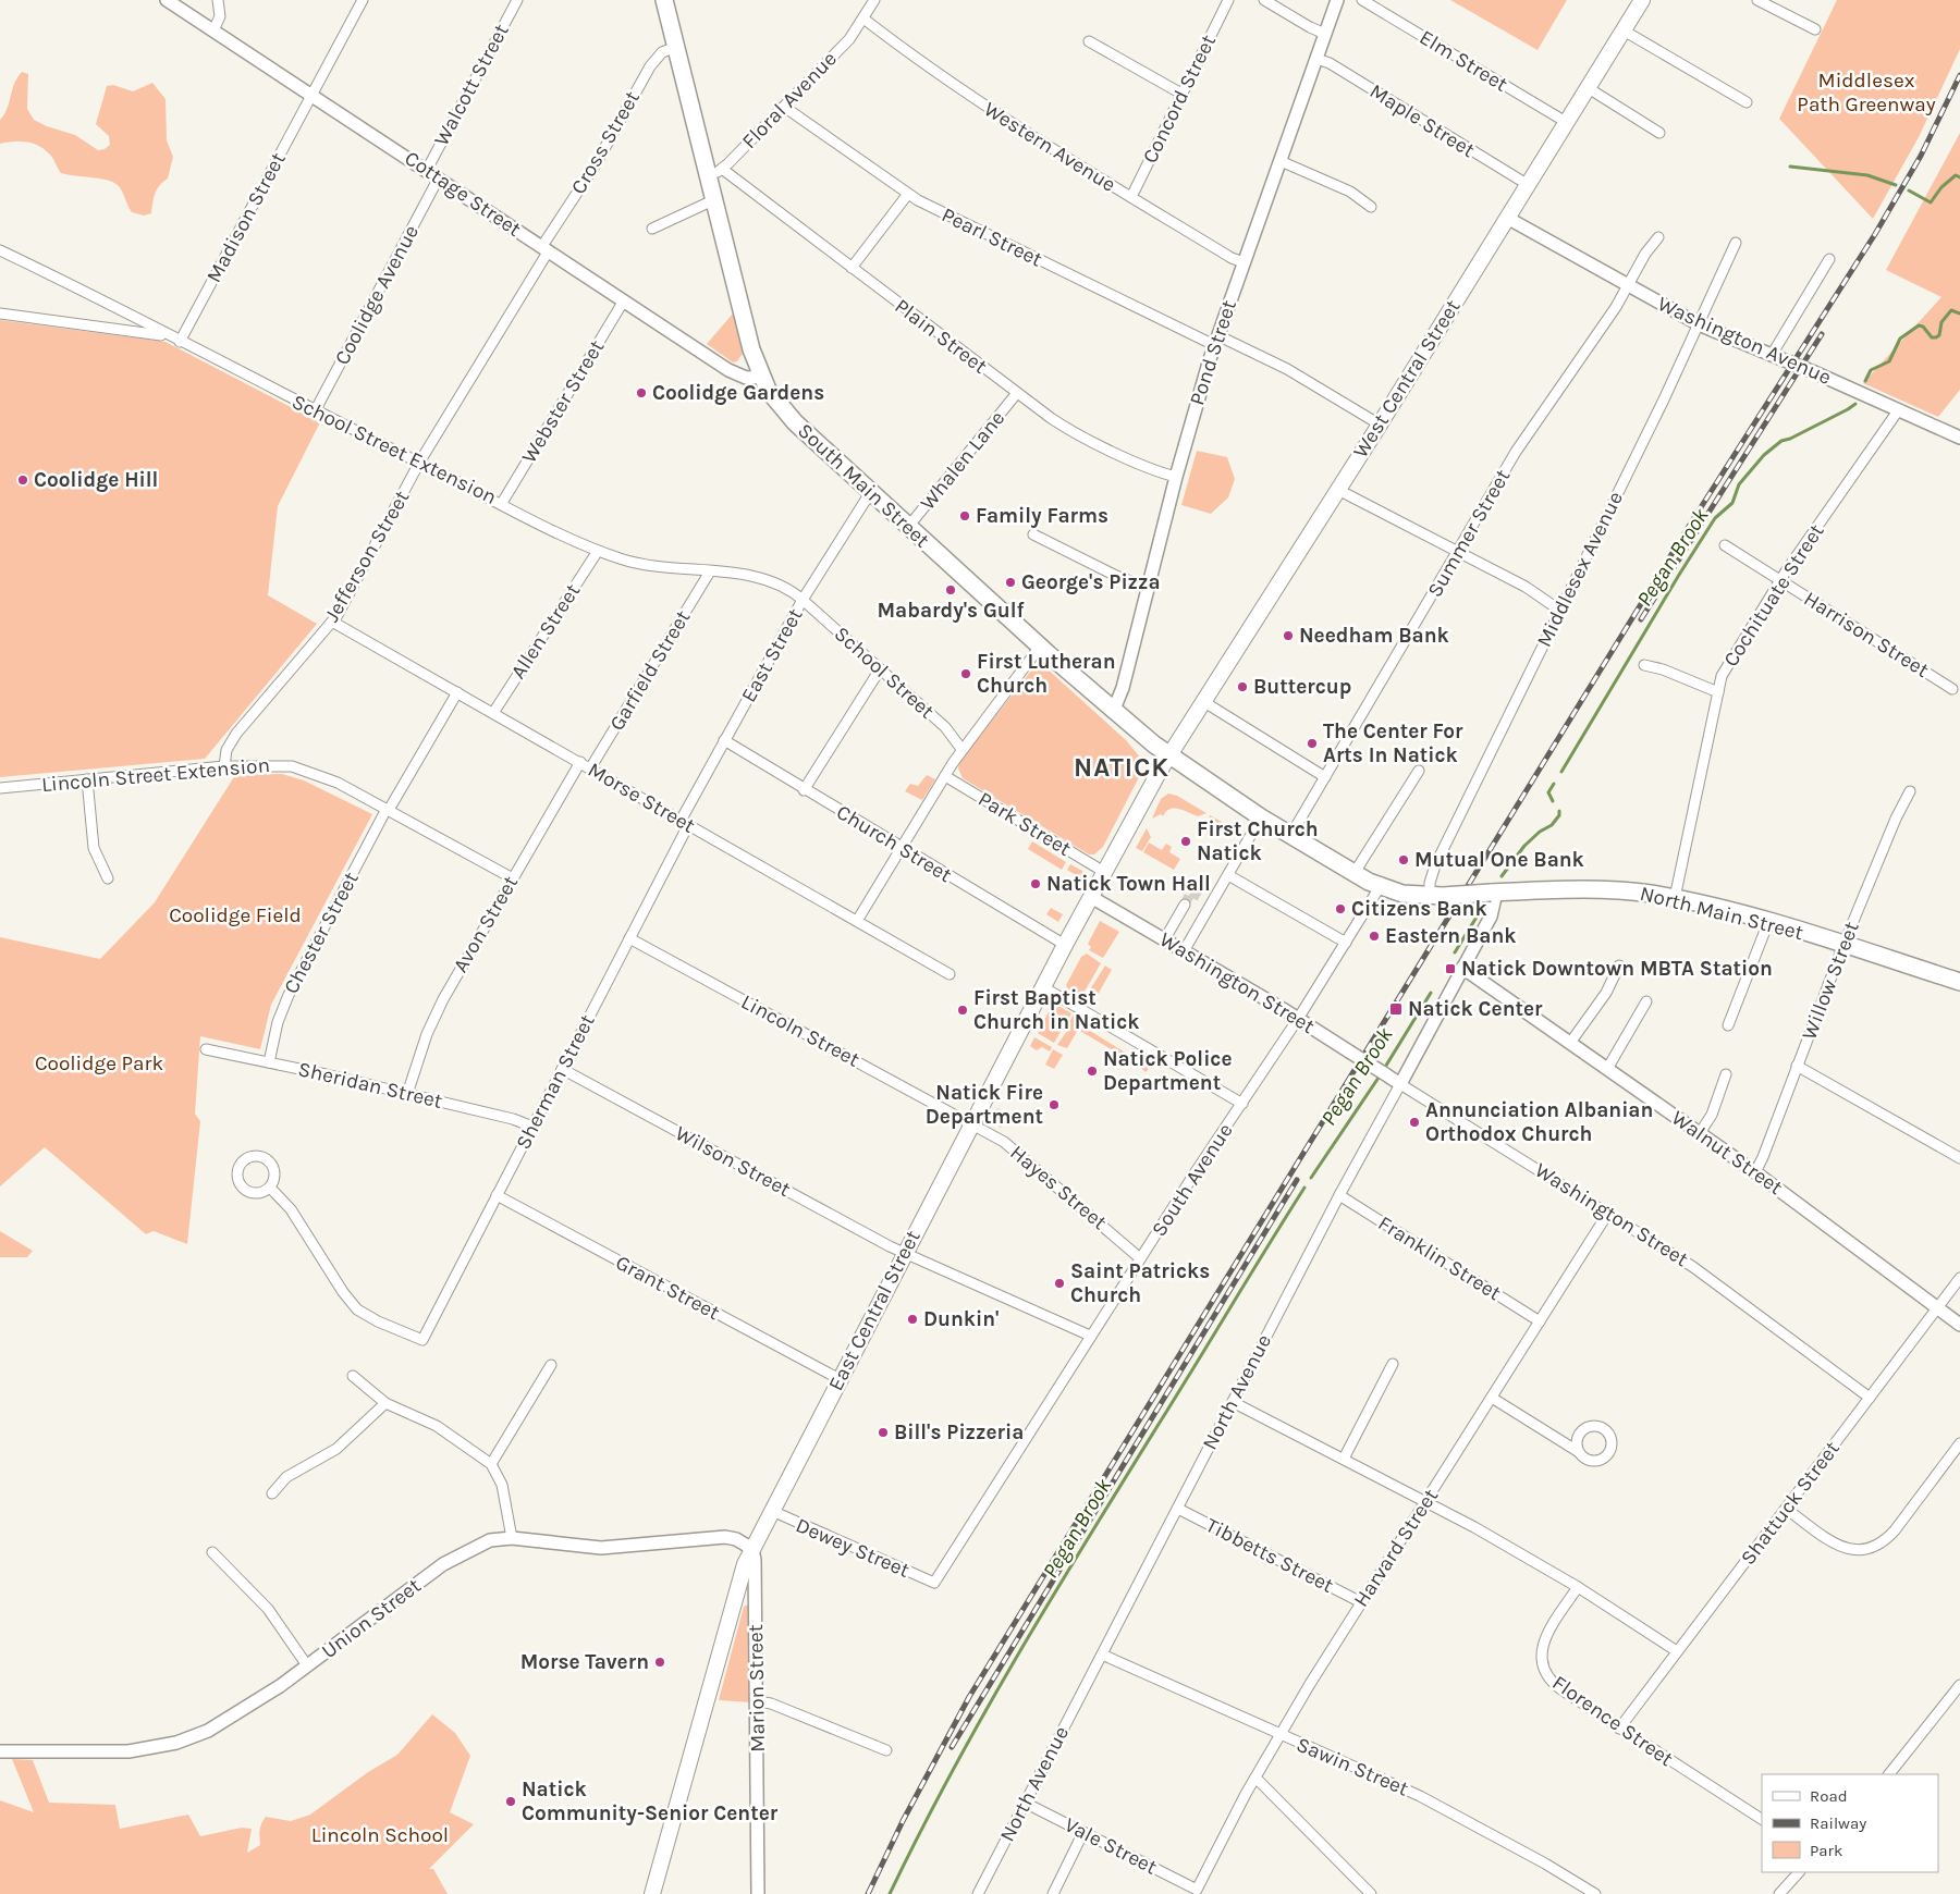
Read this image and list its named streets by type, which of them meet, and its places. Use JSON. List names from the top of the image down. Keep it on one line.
{"streets":{"main road":["West Central Street","South Main Street","North Main Street","East Central Street"],"street":["Elm Street","Walcott Street","Concord Street","Floral Avenue","Maple Street","Cross Street","Western Avenue","Cottage Street","Madison Street","Pearl Street","Coolidge Avenue","Plain Street","Washington Avenue","Pond Street","Webster Street","School Street Extension","Whalen Lane","Summer Street","Jefferson Street","Middlesex Avenue","Cochituate Street","Allen Street","Harrison Street","East Street","Garfield Street","School Street","Lincoln Street Extension","Morse Street","Park Street","Church Street","Avon Street","Chester Street","Willow Street","Washington Street","Lincoln Street","Sherman Street","Sheridan Street","Walnut Street","Wilson Street","South Avenue","Hayes Street","Franklin Street","Grant Street","North Avenue","Shattuck Street","Dewey Street","Harvard Street","Tibbetts Street","Union Street","Marion Street","Florence Street","Sawin Street","Vale Street"]},"crossings":[["Elm Street","West Central Street"],["Walcott Street","Cottage Street"],["Concord Street","Western Avenue"],["Floral Avenue","Western Avenue"],["Floral Avenue","Pearl Street"],["Floral Avenue","Plain Street"],["Floral Avenue","South Main Street"],["Maple Street","Pond Street"],["Maple Street","West Central Street"],["Cross Street","Cottage Street"],["Cross Street","South Main Street"],["Cross Street","Jefferson Street"],["Western Avenue","Pond Street"],["Cottage Street","Madison Street"],["Cottage Street","Coolidge Avenue"],["Cottage Street","Webster Street"],["Cottage Street","South Main Street"],["Cottage Street","Jefferson Street"],["Madison Street","School Street Extension"],["Pearl Street","Pond Street"],["Pearl Street","West Central Street"],["Coolidge Avenue","School Street Extension"],["Plain Street","Pond Street"],["Plain Street","Whalen Lane"],["Plain Street","South Main Street"],["Washington Avenue","West Central Street"],["Washington Avenue","Summer Street"],["Washington Avenue","Middlesex Avenue"],["Washington Avenue","Cochituate Street"],["Pond Street","South Main Street"],["West Central Street","South Main Street"],["West Central Street","East Central Street"],["Webster Street","School Street Extension"],["School Street Extension","Jefferson Street"],["School Street Extension","Allen Street"],["School Street Extension","East Street"],["School Street Extension","Garfield Street"],["School Street Extension","School Street"],["Whalen Lane","South Main Street"],["South Main Street","Summer Street"],["South Main Street","East Street"],["South Main Street","North Main Street"],["South Main Street","East Central Street"],["Summer Street","North Main Street"],["Jefferson Street","Lincoln Street Extension"],["Jefferson Street","Morse Street"],["Middlesex Avenue","North Main Street"],["Cochituate Street","Harrison Street"],["Cochituate Street","North Main Street"],["Allen Street","Morse Street"],["East Street","School Street"],["East Street","Morse Street"],["East Street","Church Street"],["East Street","Sherman Street"],["Garfield Street","Morse Street"],["Lincoln Street Extension","Avon Street"],["Lincoln Street Extension","Chester Street"],["Morse Street","Avon Street"],["Morse Street","Chester Street"],["Morse Street","Sherman Street"],["Park Street","East Central Street"],["Church Street","East Central Street"],["North Main Street","Willow Street"],["North Main Street","South Avenue"],["North Main Street","North Avenue"],["Avon Street","Sheridan Street"],["Chester Street","Sheridan Street"],["Willow Street","Walnut Street"],["Washington Street","South Avenue"],["Washington Street","East Central Street"],["Washington Street","North Avenue"],["Washington Street","Shattuck Street"],["Washington Street","Harvard Street"],["Lincoln Street","Sherman Street"],["Lincoln Street","Hayes Street"],["Lincoln Street","East Central Street"],["Sherman Street","Sheridan Street"],["Sherman Street","Wilson Street"],["Sherman Street","Grant Street"],["Walnut Street","North Avenue"],["Walnut Street","Shattuck Street"],["Wilson Street","South Avenue"],["Wilson Street","East Central Street"],["South Avenue","Hayes Street"],["South Avenue","Dewey Street"],["Hayes Street","East Central Street"],["Franklin Street","North Avenue"],["Franklin Street","Harvard Street"],["Grant Street","East Central Street"],["East Central Street","Dewey Street"],["East Central Street","Union Street"],["East Central Street","Marion Street"],["North Avenue","Tibbetts Street"],["North Avenue","Sawin Street"],["North Avenue","Vale Street"],["Shattuck Street","Florence Street"],["Harvard Street","Tibbetts Street"],["Harvard Street","Sawin Street"],["Harvard Street","Vale Street"],["Union Street","Marion Street"]],"districts":["NATICK"],"water":["Pegan Brook"],"parks":["Middlesex Path Greenway","Coolidge Field","Coolidge Park","Lincoln School"],"places":{"other":["Coolidge Gardens","Coolidge Hill","Family Farms","George's Pizza","Mabardy's Gulf","Needham Bank","First Lutheran Church","Buttercup","The Center For Arts In Natick","First Church Natick","Mutual One Bank","Natick Town Hall","Citizens Bank","Eastern Bank","First Baptist Church in Natick","Natick Police Department","Natick Fire Department","Annunciation Albanian Orthodox Church","Saint Patricks Church","Dunkin'","Bill's Pizzeria","Morse Tavern","Natick Community-Senior Center"],"transit":["Natick Downtown MBTA Station","Natick Center"]},"legend":["Road","Railway","Park"]}
